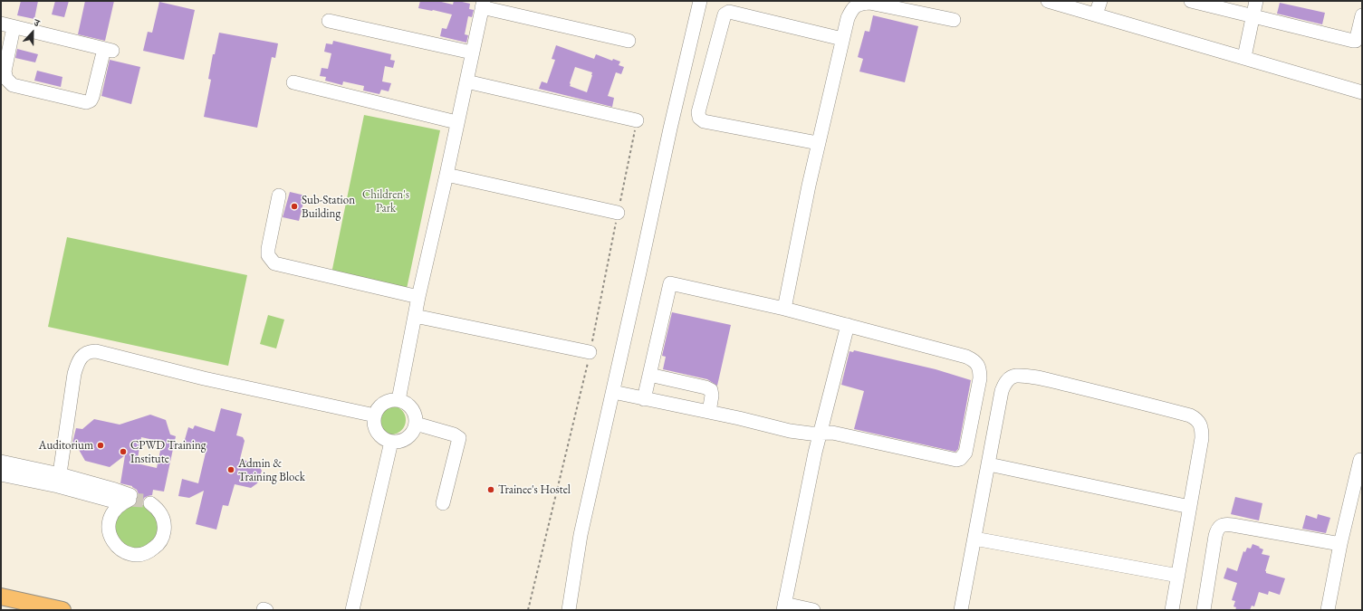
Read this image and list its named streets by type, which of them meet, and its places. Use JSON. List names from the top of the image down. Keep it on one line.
{"parks":["Children's Park"],"places":["Sub-Station Building","Auditorium","CPWD Training Institute","Admin & Training Block","Trainee's Hostel"],"north":"top"}
